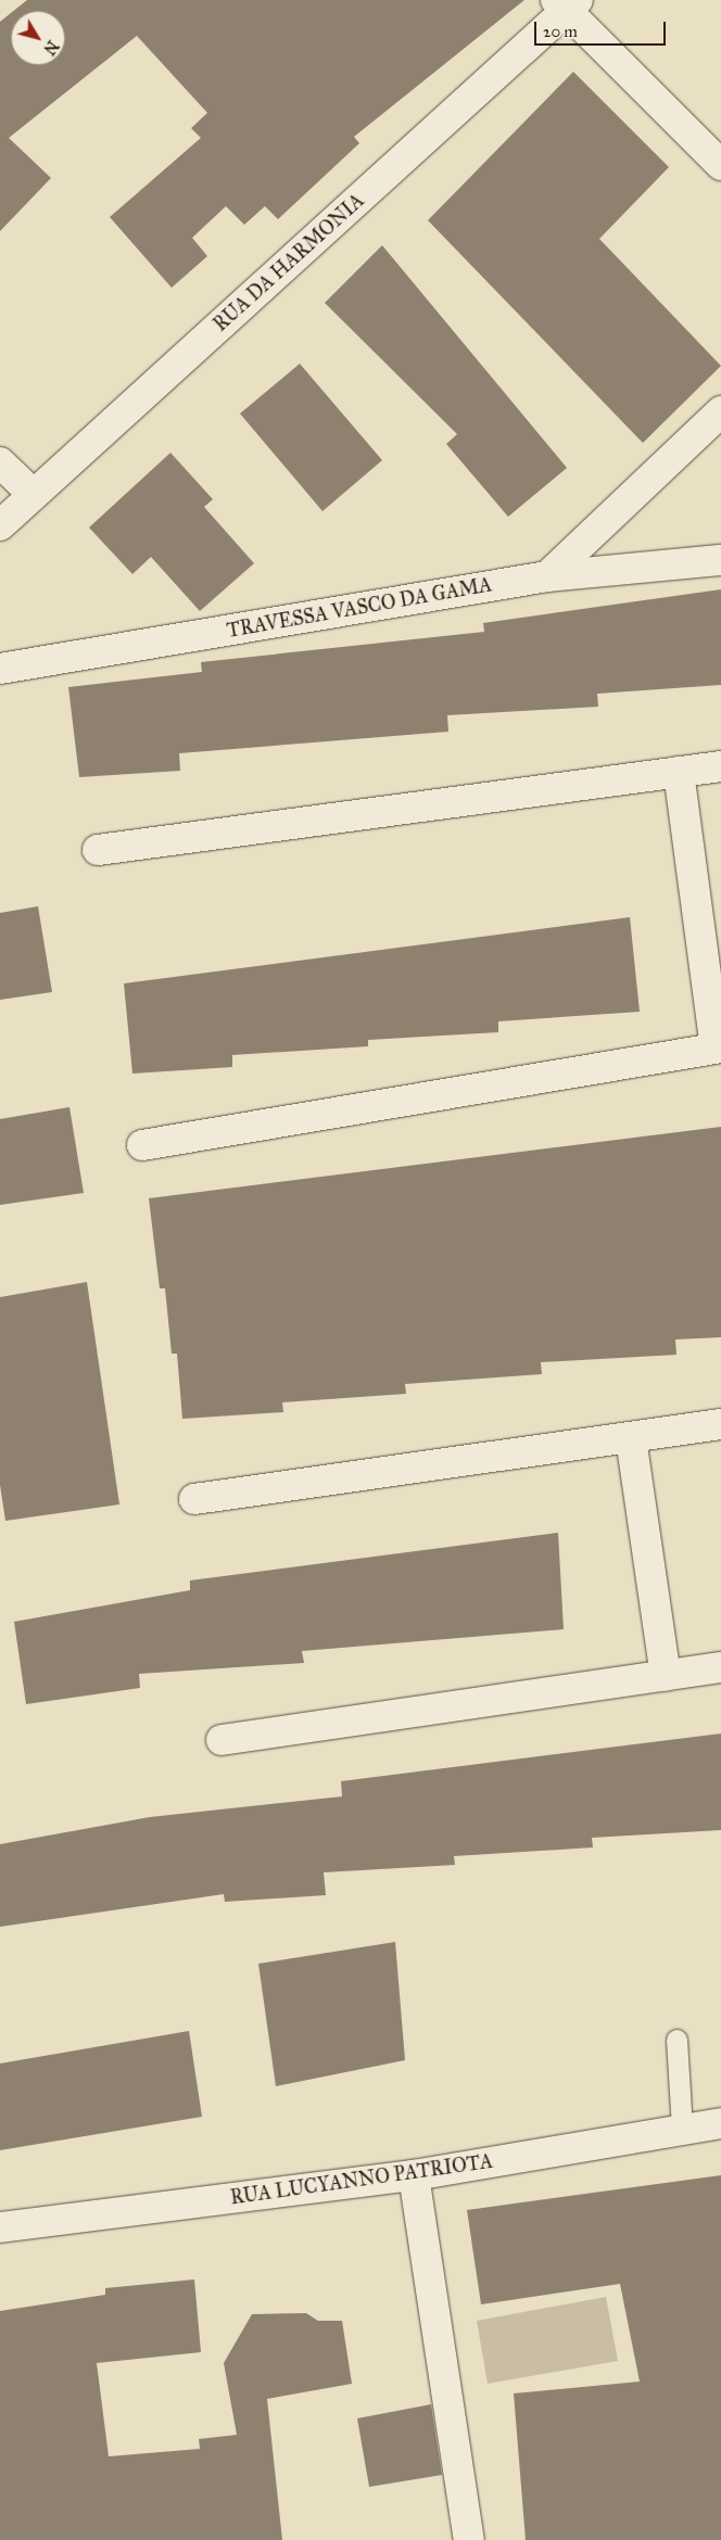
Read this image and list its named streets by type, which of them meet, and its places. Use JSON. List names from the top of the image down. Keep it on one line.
{"streets":{"street":["RUA DA HARMONIA","TRAVESSA VASCO DA GAMA","RUA LUCYANNO PATRIOTA"]},"scale_bar":"20 m","north":"bottom right"}
